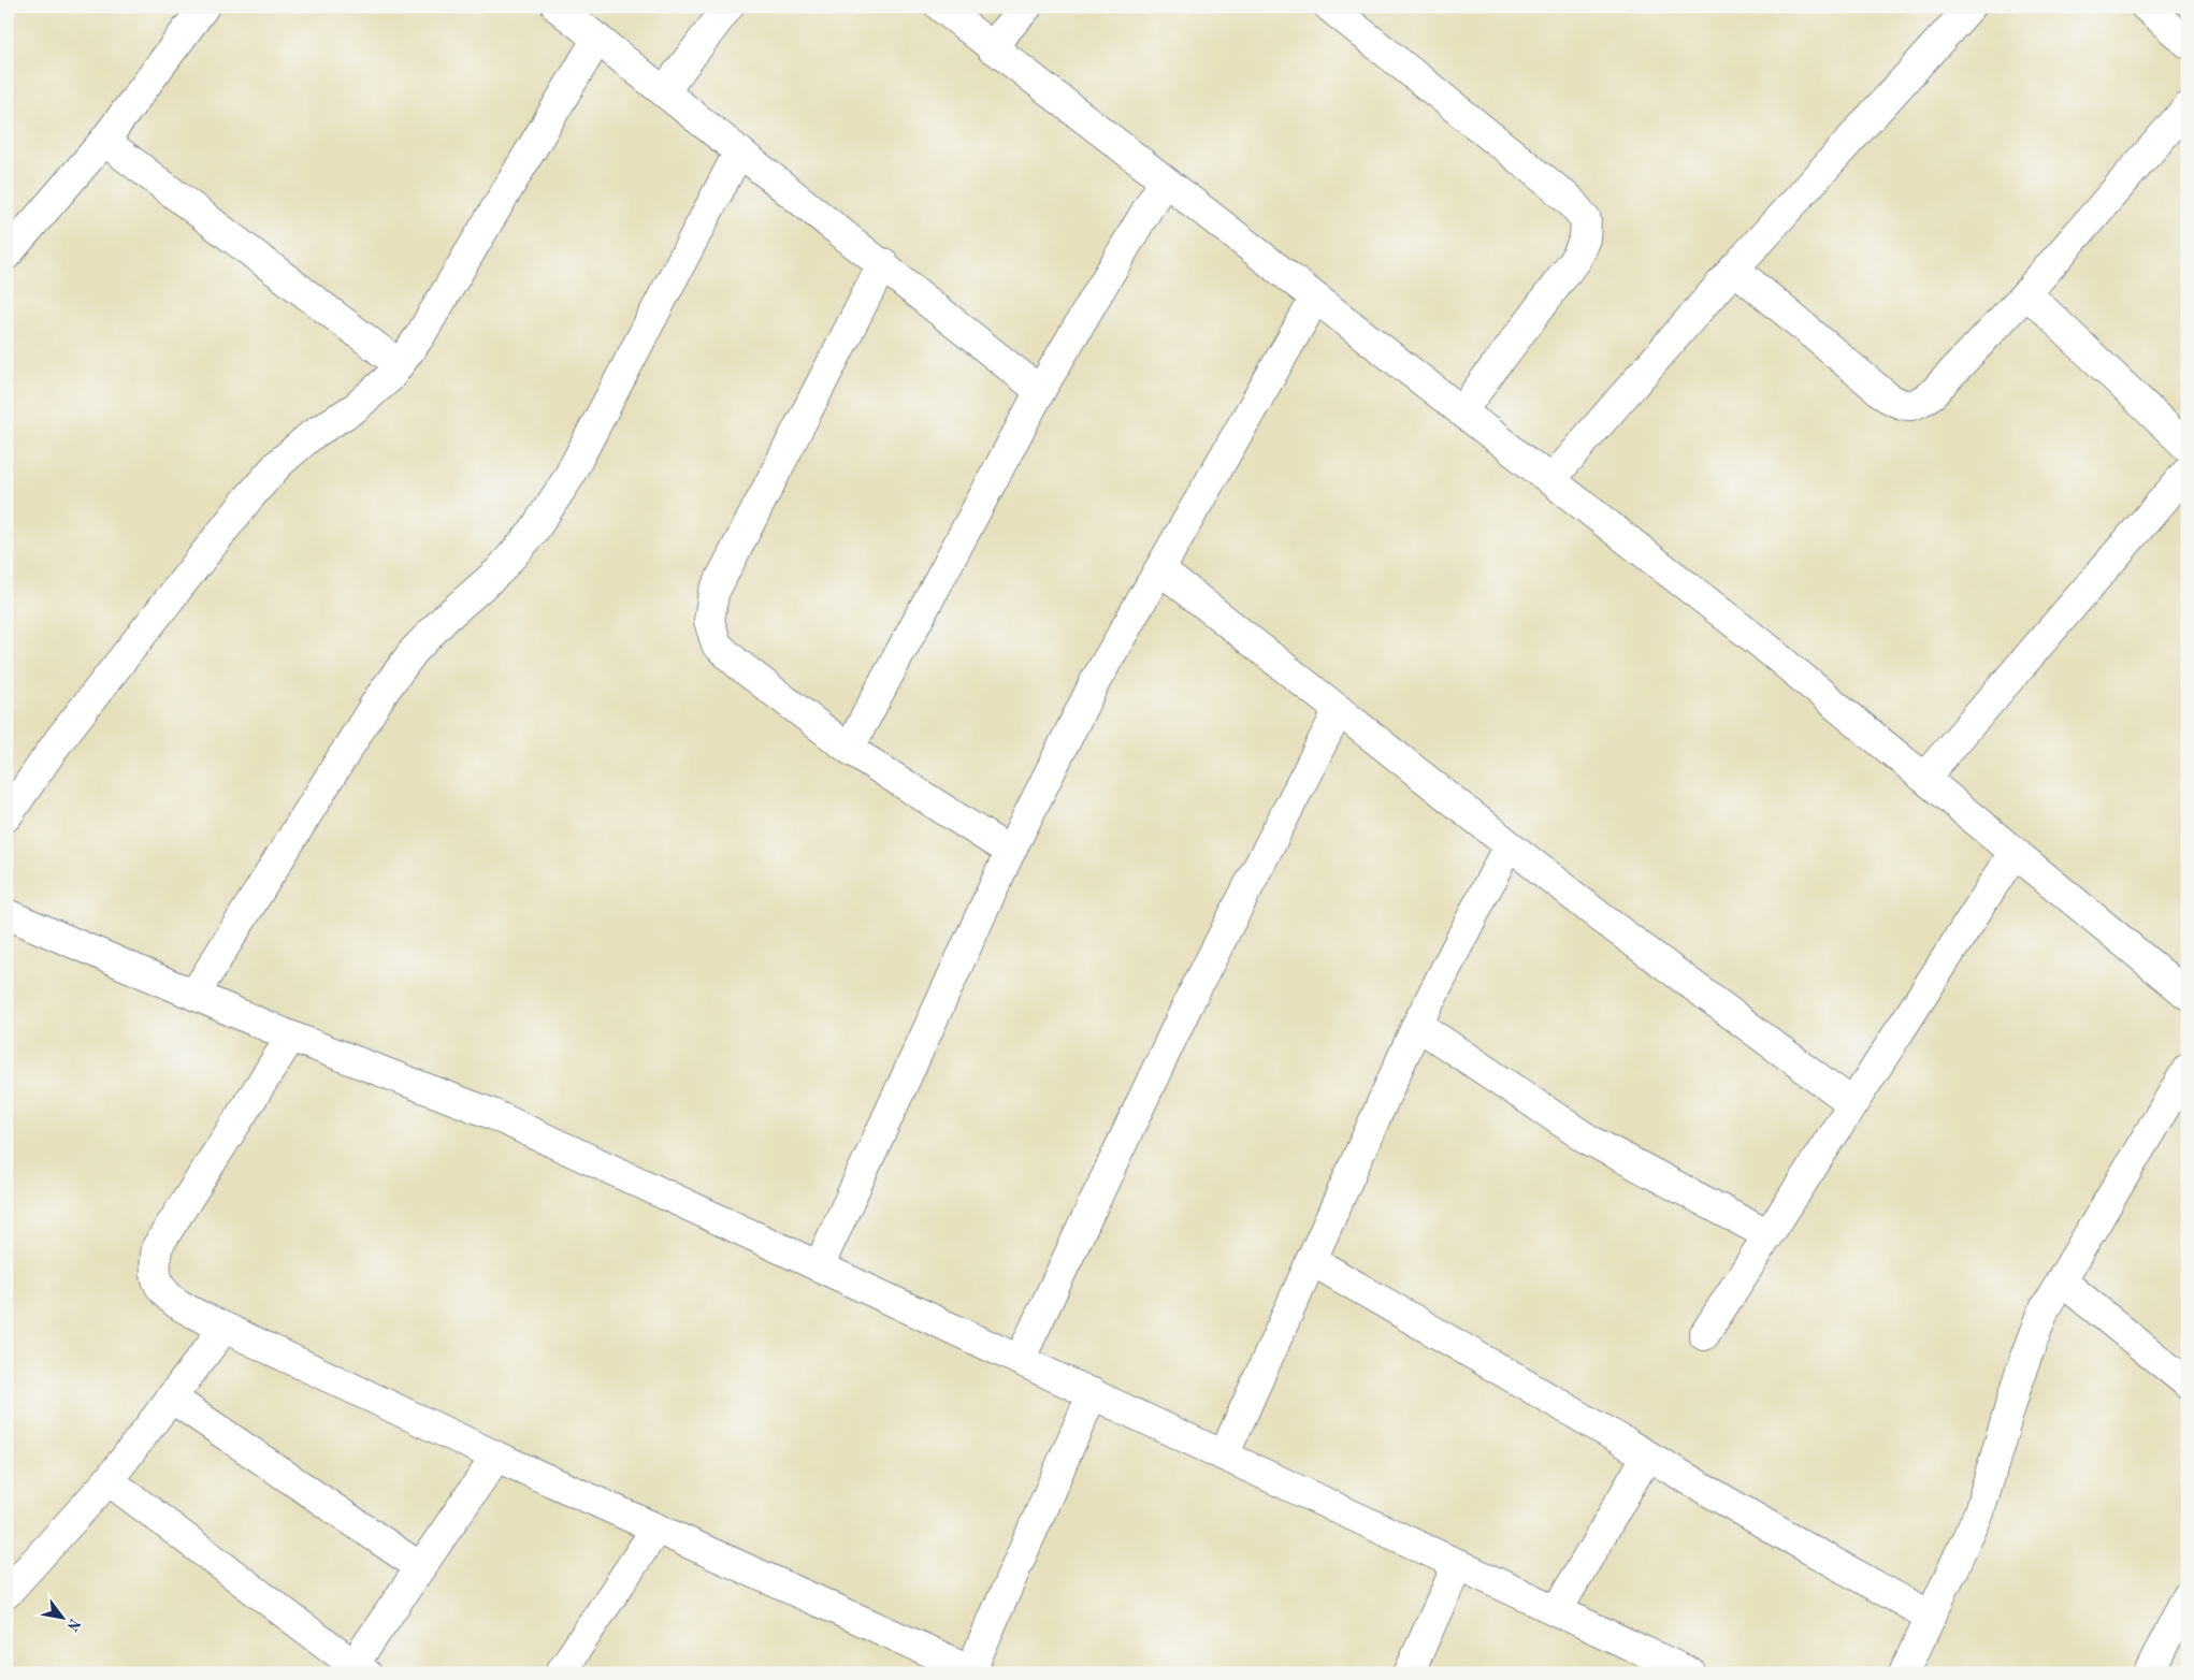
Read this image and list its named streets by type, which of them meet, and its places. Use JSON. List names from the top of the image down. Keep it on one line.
{"north":"bottom right"}
